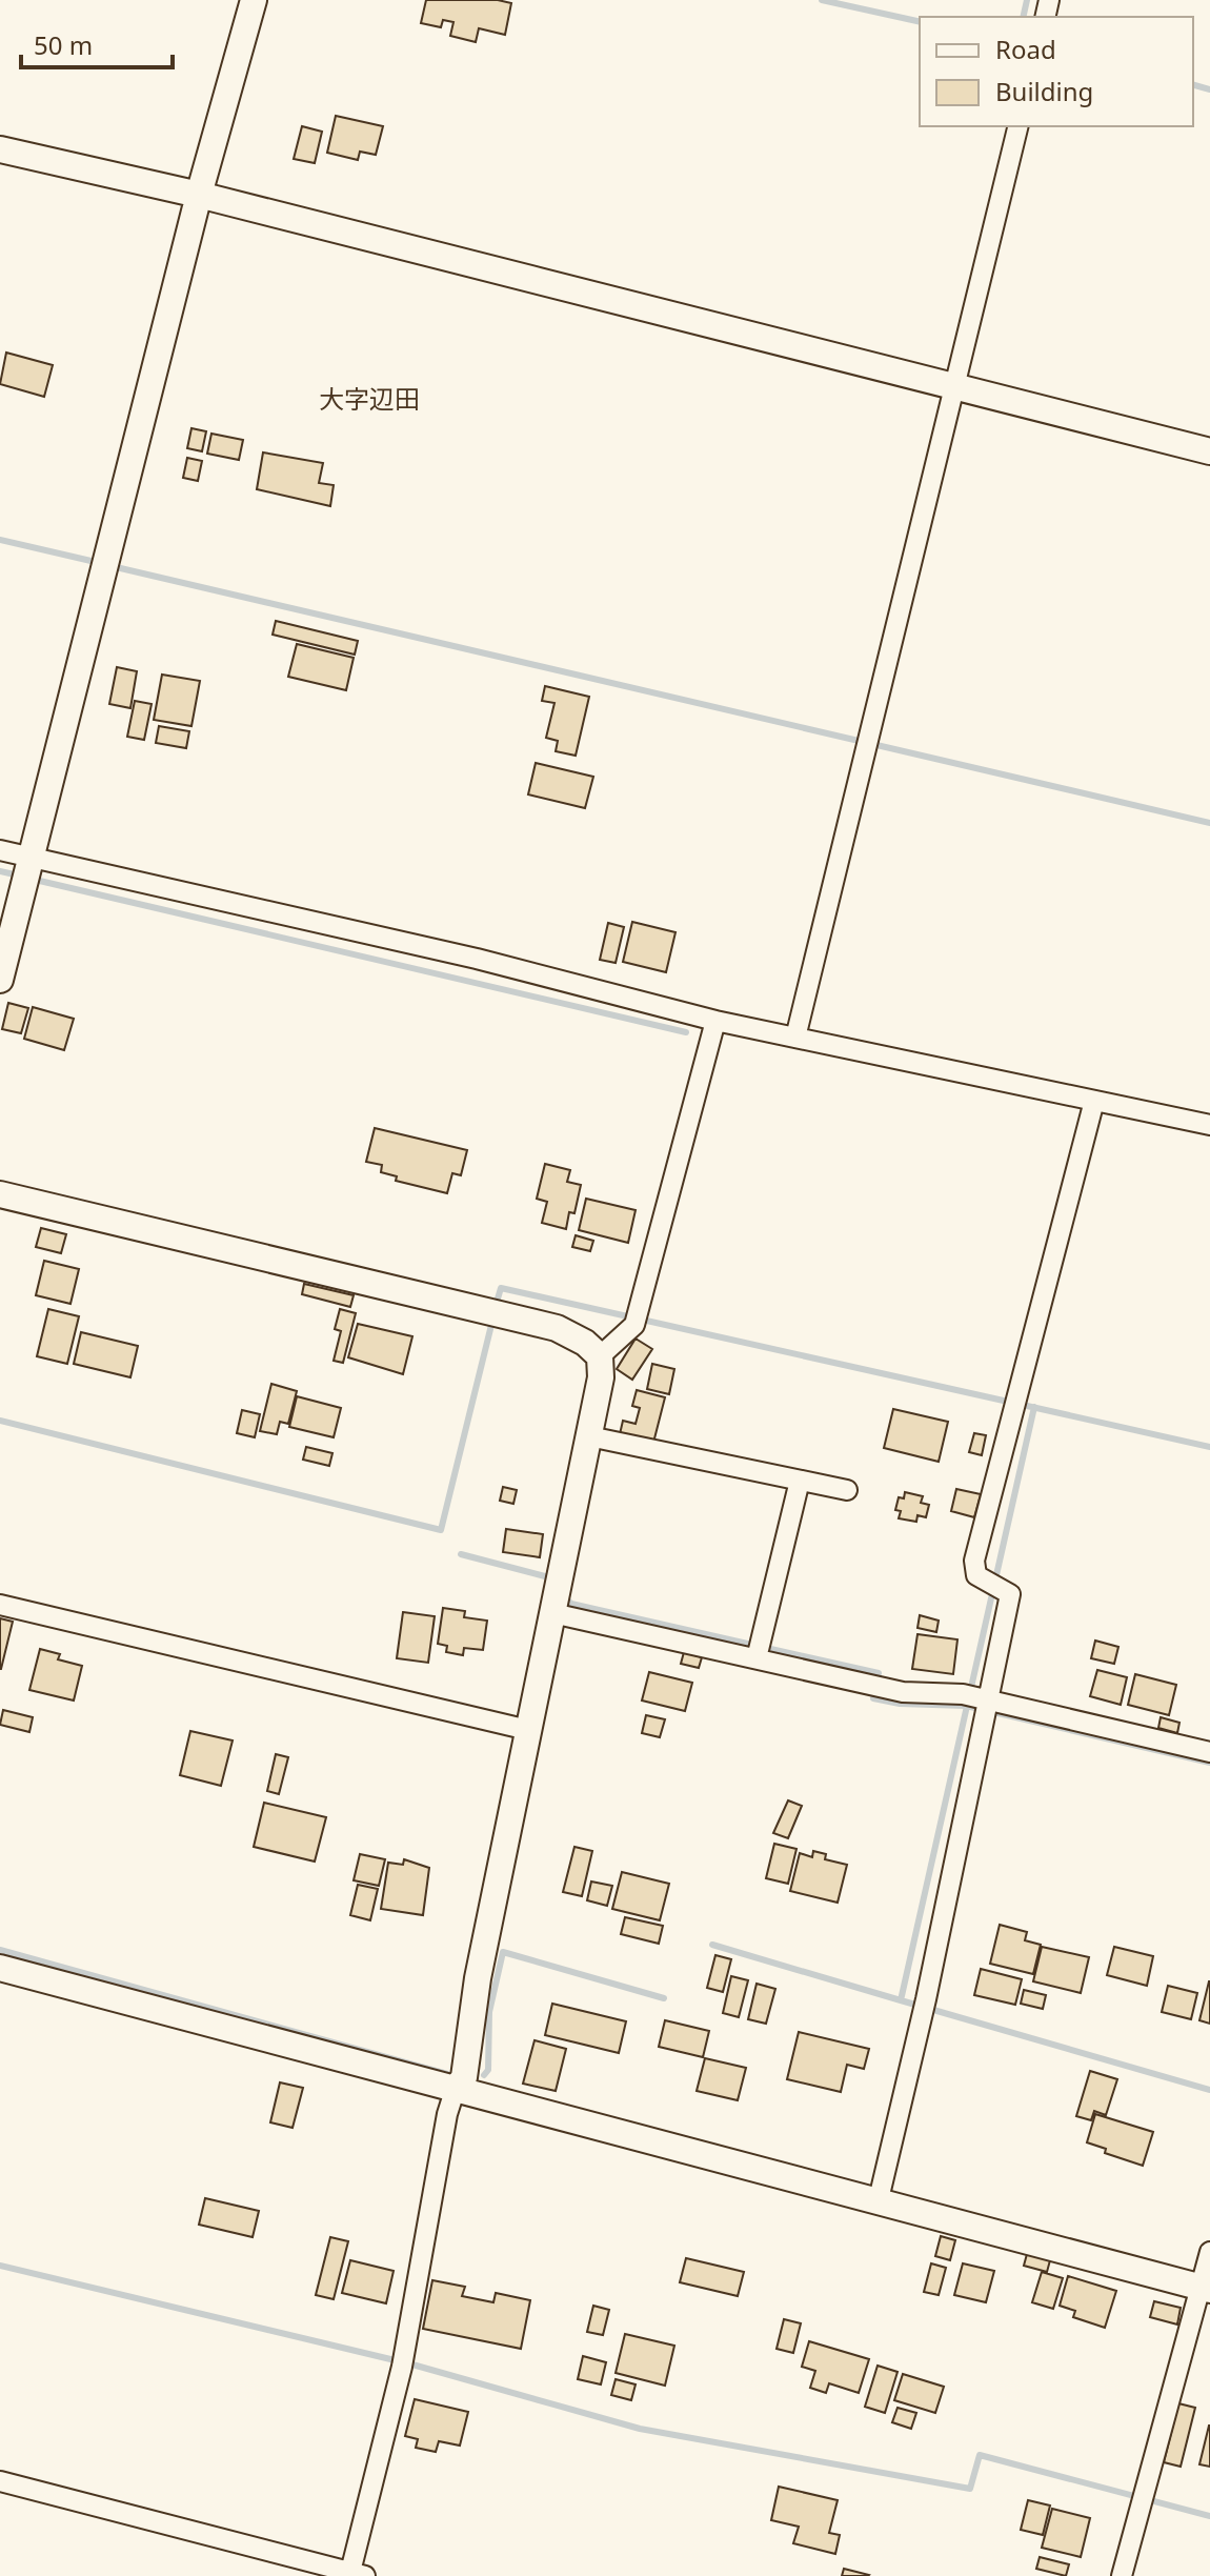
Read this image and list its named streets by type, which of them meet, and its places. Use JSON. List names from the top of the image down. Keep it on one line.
{"districts":["大字辺田"],"legend":["Road","Building"],"scale_bar":"50 m"}
